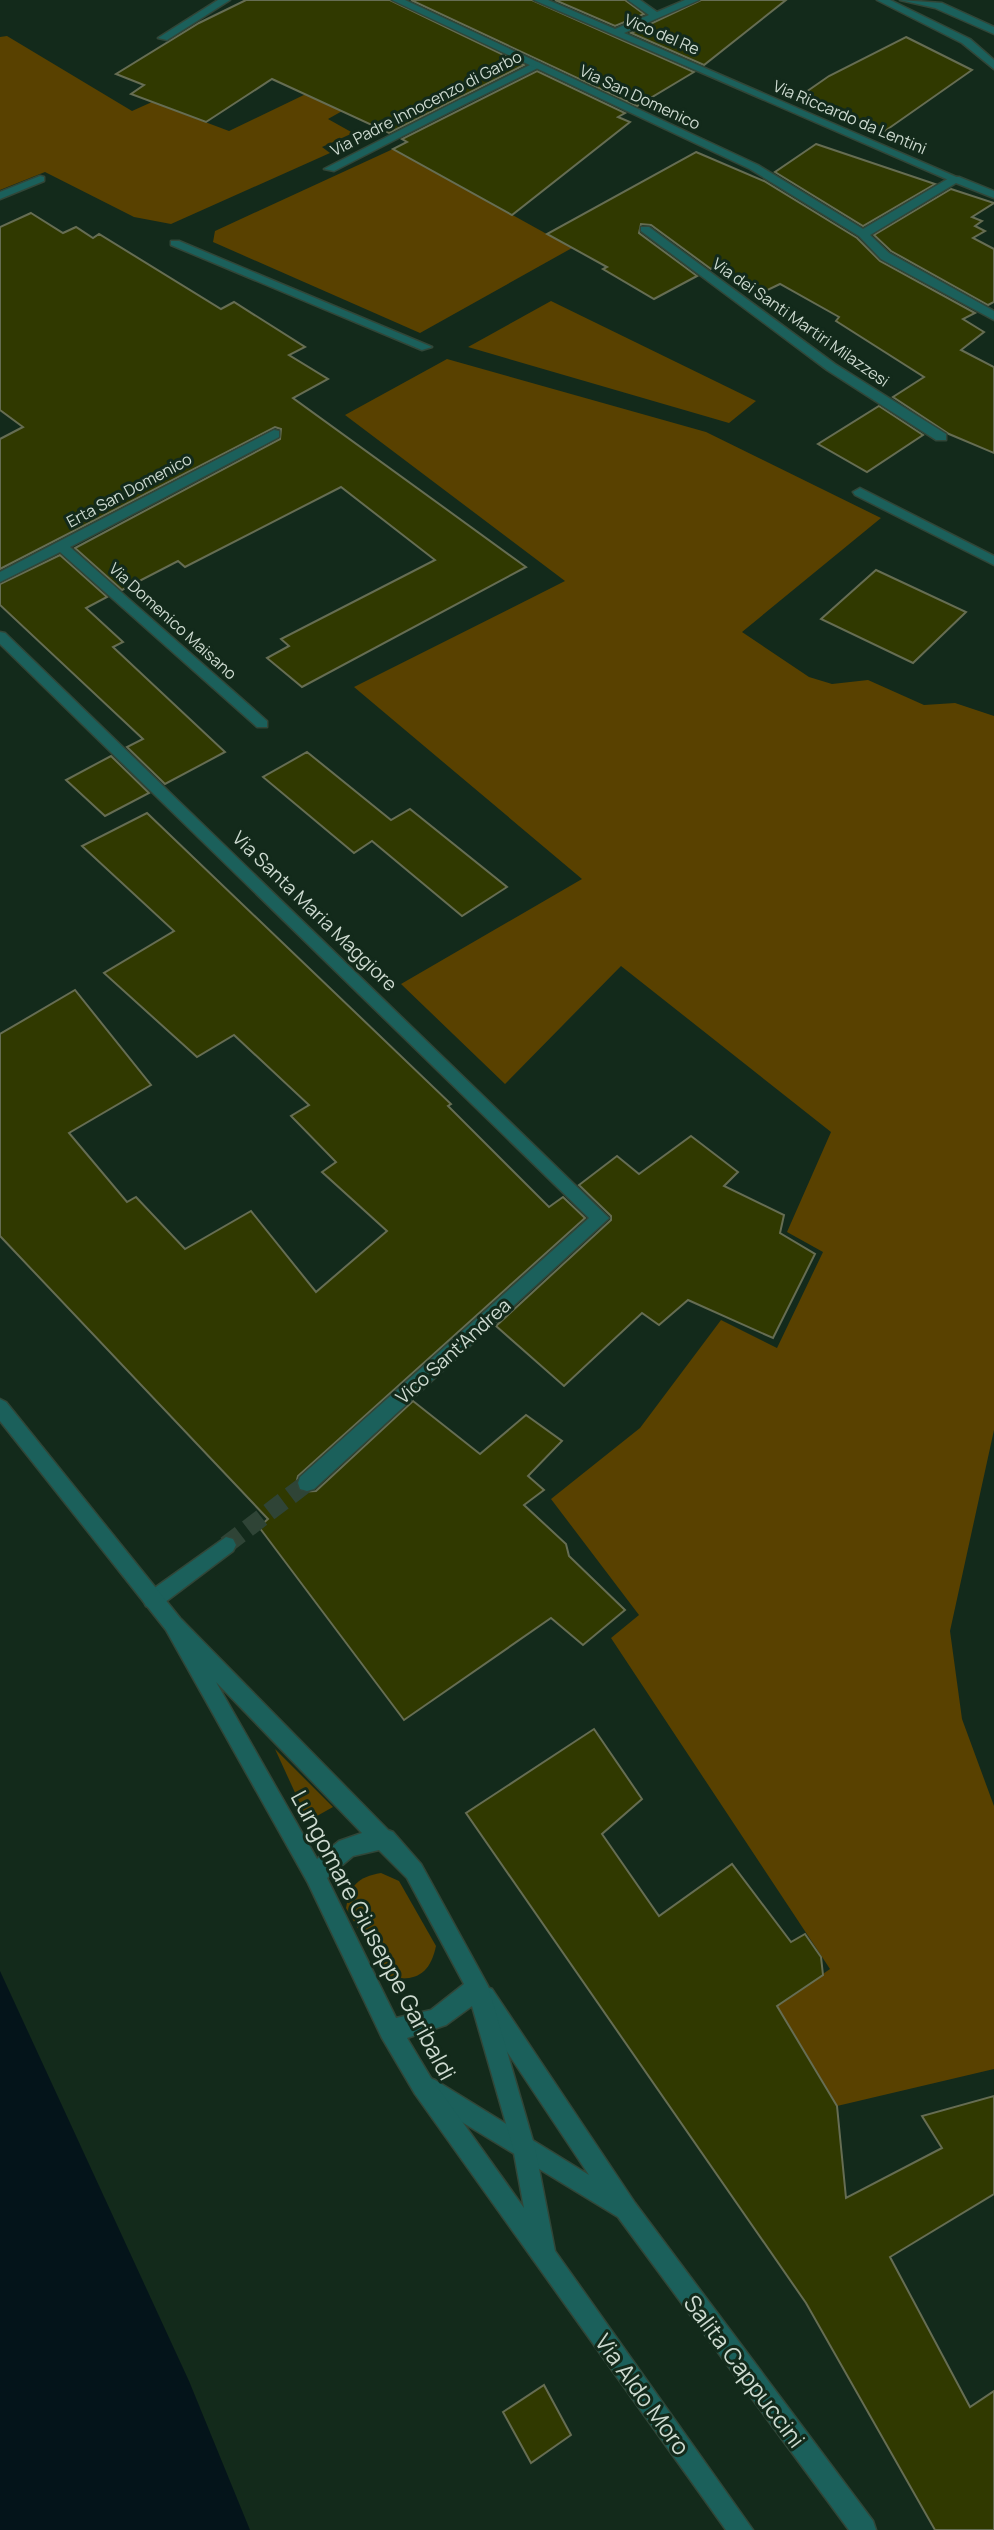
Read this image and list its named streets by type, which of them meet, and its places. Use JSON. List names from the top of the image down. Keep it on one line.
{"streets":{"street":["Vico del Re","Via San Domenico","Via Padre Innocenzo di Garbo","Via Riccardo da Lentini","Via dei Santi Martiri Milazzesi","Erta San Domenico","Via Domenico Maisano","Via Santa Maria Maggiore","Vico Sant'Andrea","Lungomare Giuseppe Garibaldi","Salita Cappuccini","Via Aldo Moro"]},"crossings":[["Vico del Re","Via Riccardo da Lentini"],["Via San Domenico","Via Padre Innocenzo di Garbo"],["Erta San Domenico","Via Domenico Maisano"],["Via Santa Maria Maggiore","Vico Sant'Andrea"],["Lungomare Giuseppe Garibaldi","Salita Cappuccini"],["Lungomare Giuseppe Garibaldi","Via Aldo Moro"]]}
